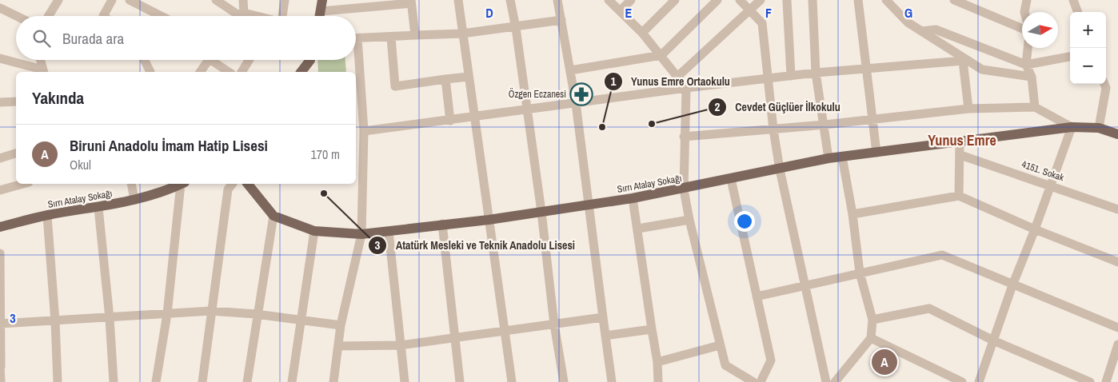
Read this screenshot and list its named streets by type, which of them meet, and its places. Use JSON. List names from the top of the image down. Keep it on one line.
{"streets":{"main road":["Sırrı Atalay Sokağı"],"street":["4151. Sokak"]},"districts":["Yunus Emre"],"places":{"pharmacy":["Özgen Eczanesi"],"other":["Cevdet Güçlüer İlkokulu","Yunus Emre Ortaokulu","Atatürk Mesleki ve Teknik Anadolu Lisesi"]},"north":"right","page":{"map_buttons":["+","−"],"search":"Burada ara","heading":"Yakında","list":[{"mark":"A","name":"Biruni Anadolu İmam Hatip Lisesi","note":"Okul","value":"170 m"}],"pins":"A"},"grid":{"columns":["D","E","F","G"],"rows":["3"]}}
